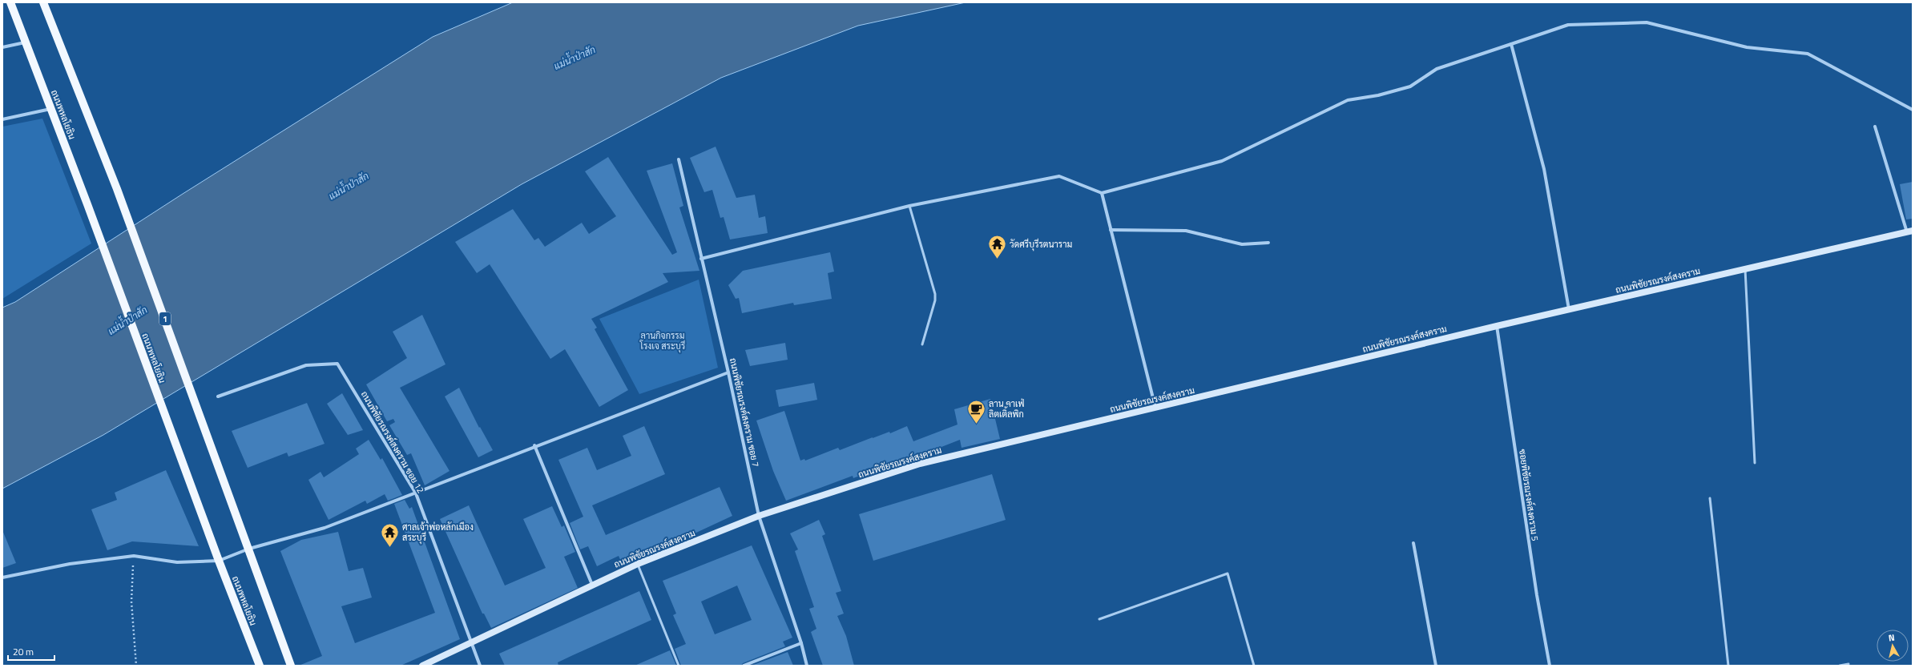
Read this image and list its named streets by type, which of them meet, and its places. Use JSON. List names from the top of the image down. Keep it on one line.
{"streets":{"main road":["ถนนพหลโยธิน","1"],"street":["ถนนพิชัยรณรงค์สงคราม","ถนนพิชัยรณรงค์สงคราม ซอย 7","ถนนพิชัยรณรงค์สงคราม ซอย 12","ซอยพิชัยรณรงค์สงคราม 5"]},"crossings":[["ถนนพิชัยรณรงค์สงคราม","ถนนพิชัยรณรงค์สงคราม ซอย 7"],["ถนนพิชัยรณรงค์สงคราม","ถนนพิชัยรณรงค์สงคราม ซอย 12"],["ถนนพิชัยรณรงค์สงคราม","ซอยพิชัยรณรงค์สงคราม 5"]],"water":["แม่น้ำป่าสัก"],"parks":["ลานกิจกรรม โรงเจ สระบุรี"],"places":{"temple":["วัดศรีบุรีรตนาราม","ศาลเจ้าพ่อหลักเมือง สระบุรี"],"cafe":["ลาน คาเฟ่ ลิตเติ้ลพิก"]},"scale_bar":"20 m","north":"top"}
